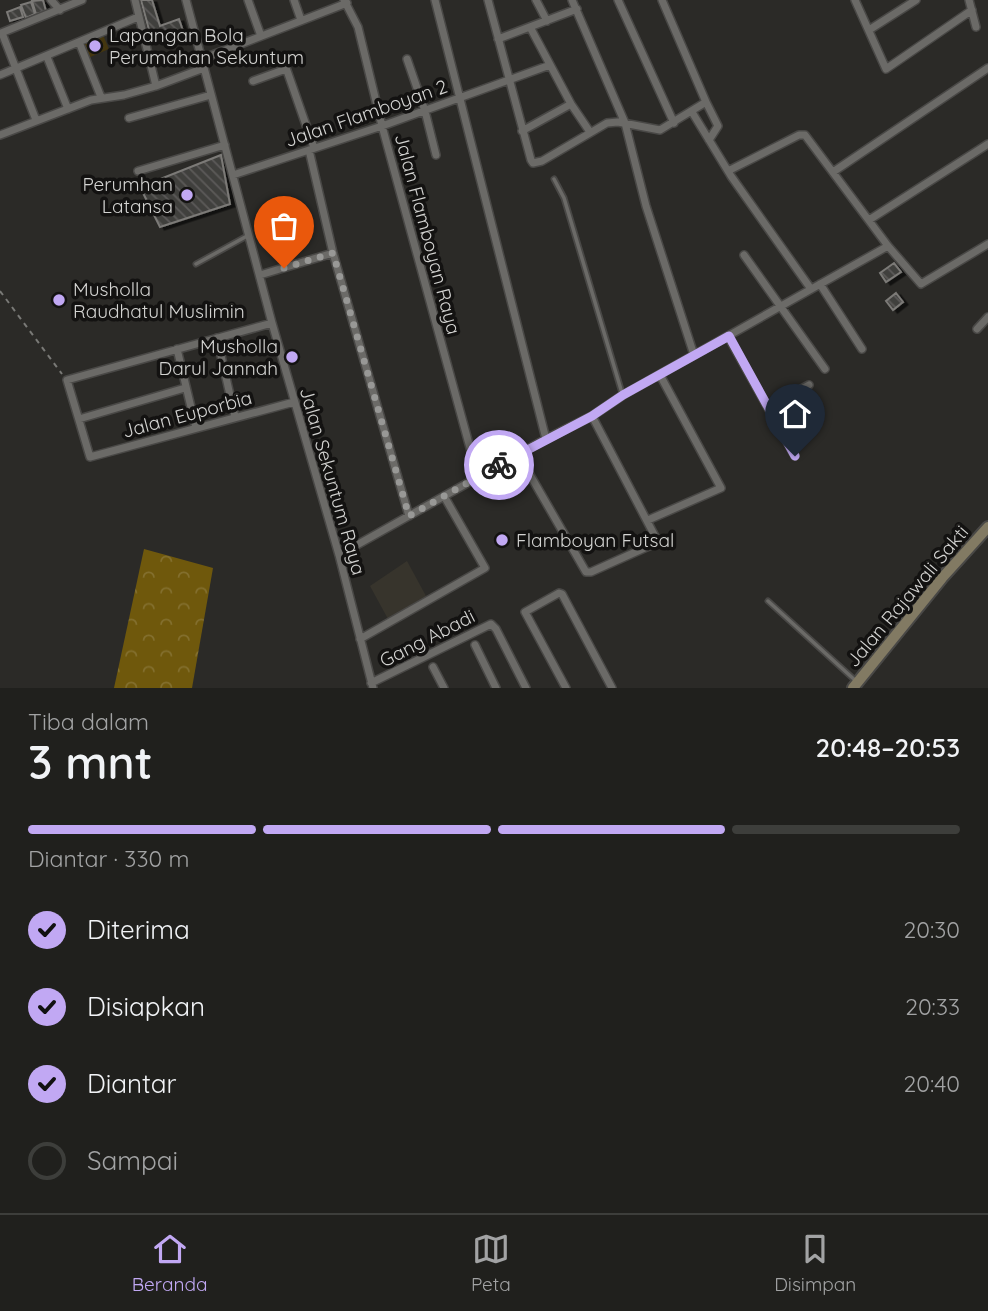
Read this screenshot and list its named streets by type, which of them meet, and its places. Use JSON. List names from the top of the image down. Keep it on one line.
{"streets":{"main road":["Jalan Rajawali Sakti"],"street":["Jalan Flamboyan 2","Jalan Flamboyan Raya","Jalan Euporbia","Jalan Sekuntum Raya","Gang Abadi"]},"crossings":[["Jalan Flamboyan 2","Jalan Flamboyan Raya"],["Jalan Flamboyan 2","Jalan Sekuntum Raya"],["Jalan Euporbia","Jalan Sekuntum Raya"],["Jalan Sekuntum Raya","Gang Abadi"]],"places":["Lapangan Bola Perumahan Sekuntum","Perumhan Latansa","Musholla Raudhatul Muslimin","Musholla Darul Jannah","Flamboyan Futsal"],"page":{"heading":["3 mnt","Tiba dalam","20:48–20:53"],"bar":"Diantar · 330 m","list":[["Diterima","20:30"],["Disiapkan","20:33"],["Diantar","20:40"],"Sampai"],"tabs":["Beranda","Peta","Disimpan"]}}
